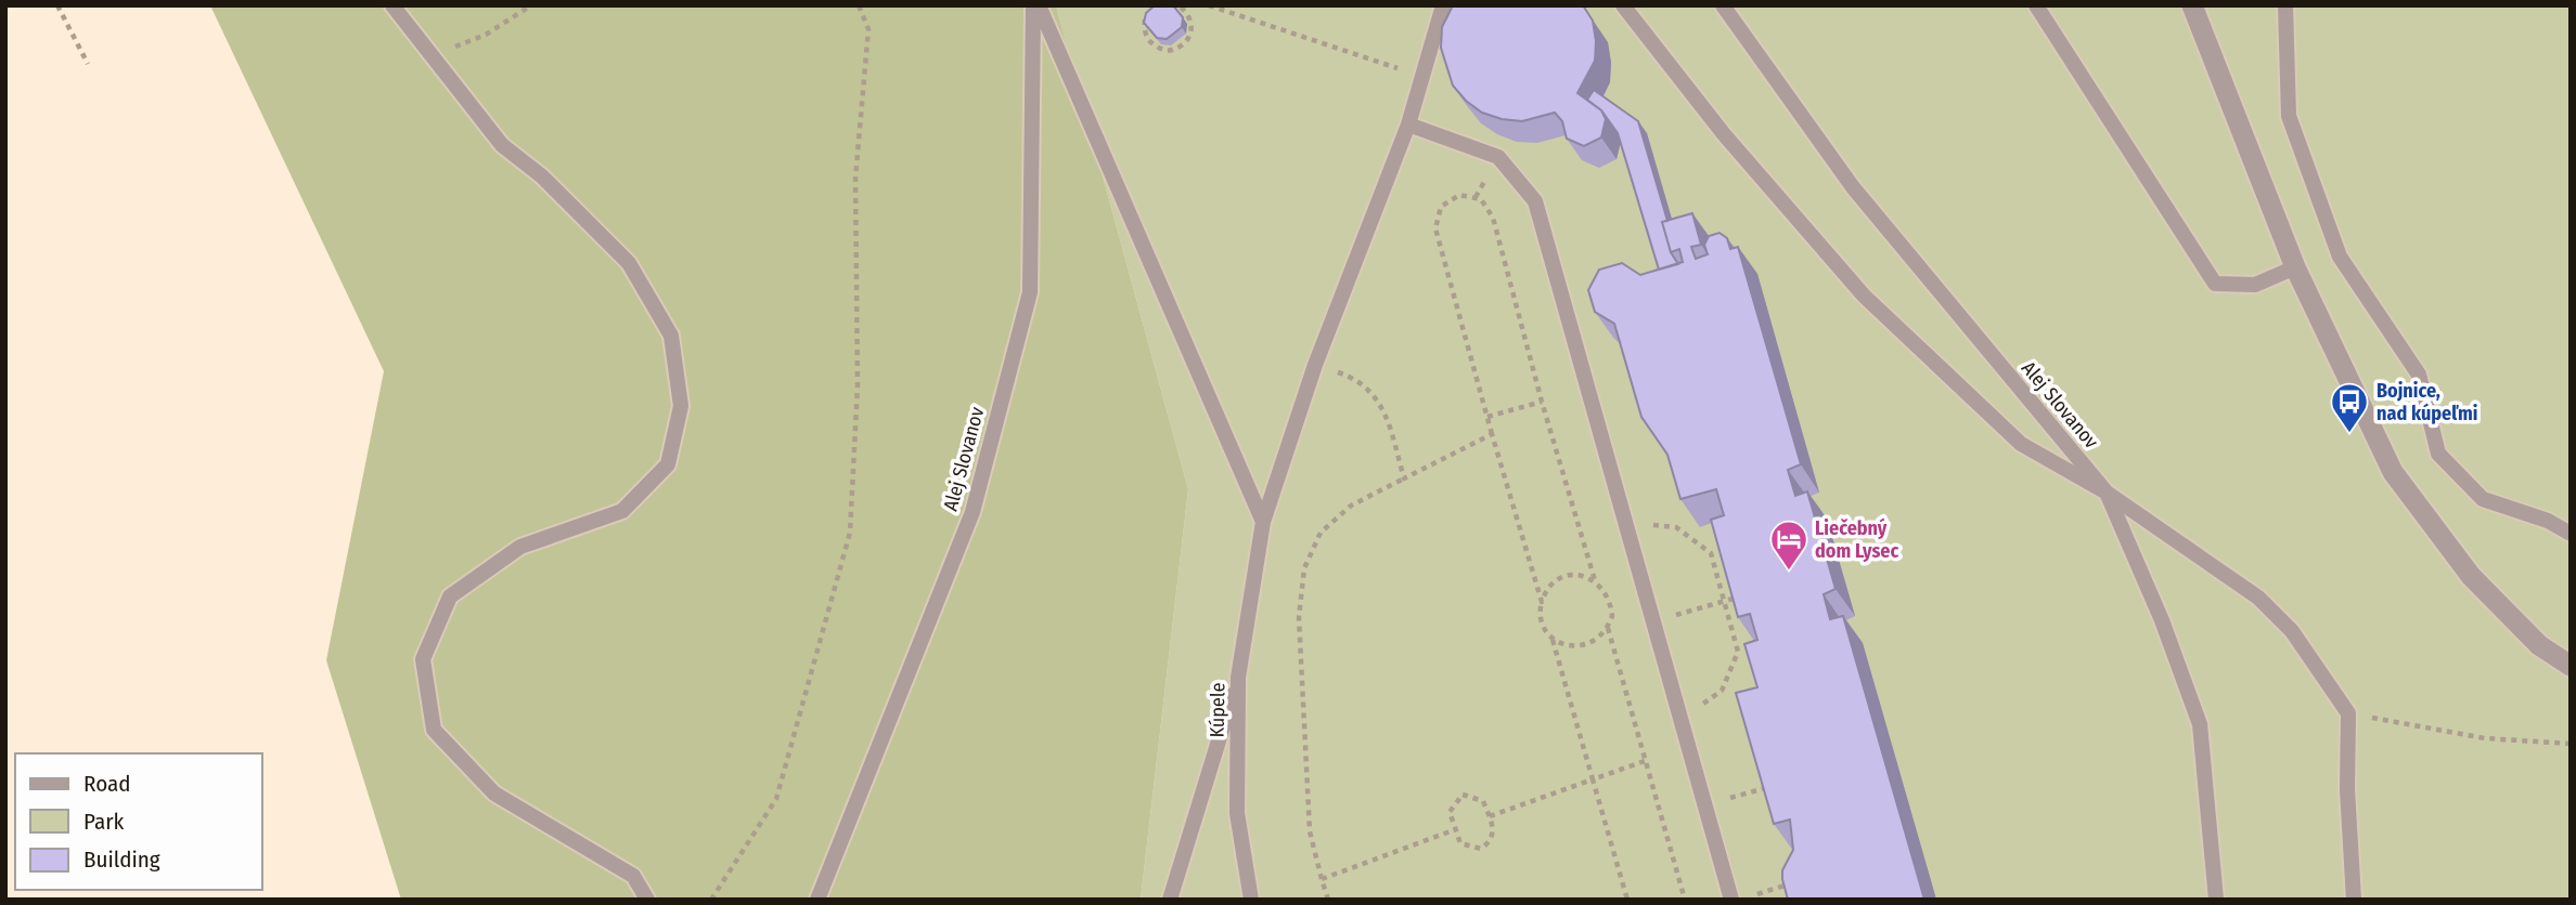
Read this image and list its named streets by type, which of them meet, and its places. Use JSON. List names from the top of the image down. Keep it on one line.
{"streets":{"lane":["Alej Slovanov","Kúpele"]},"places":{"bus stop":["Bojnice, nad kúpeľmi"],"hotel":["Liečebný dom Lysec"]},"legend":["Road","Park","Building"]}
